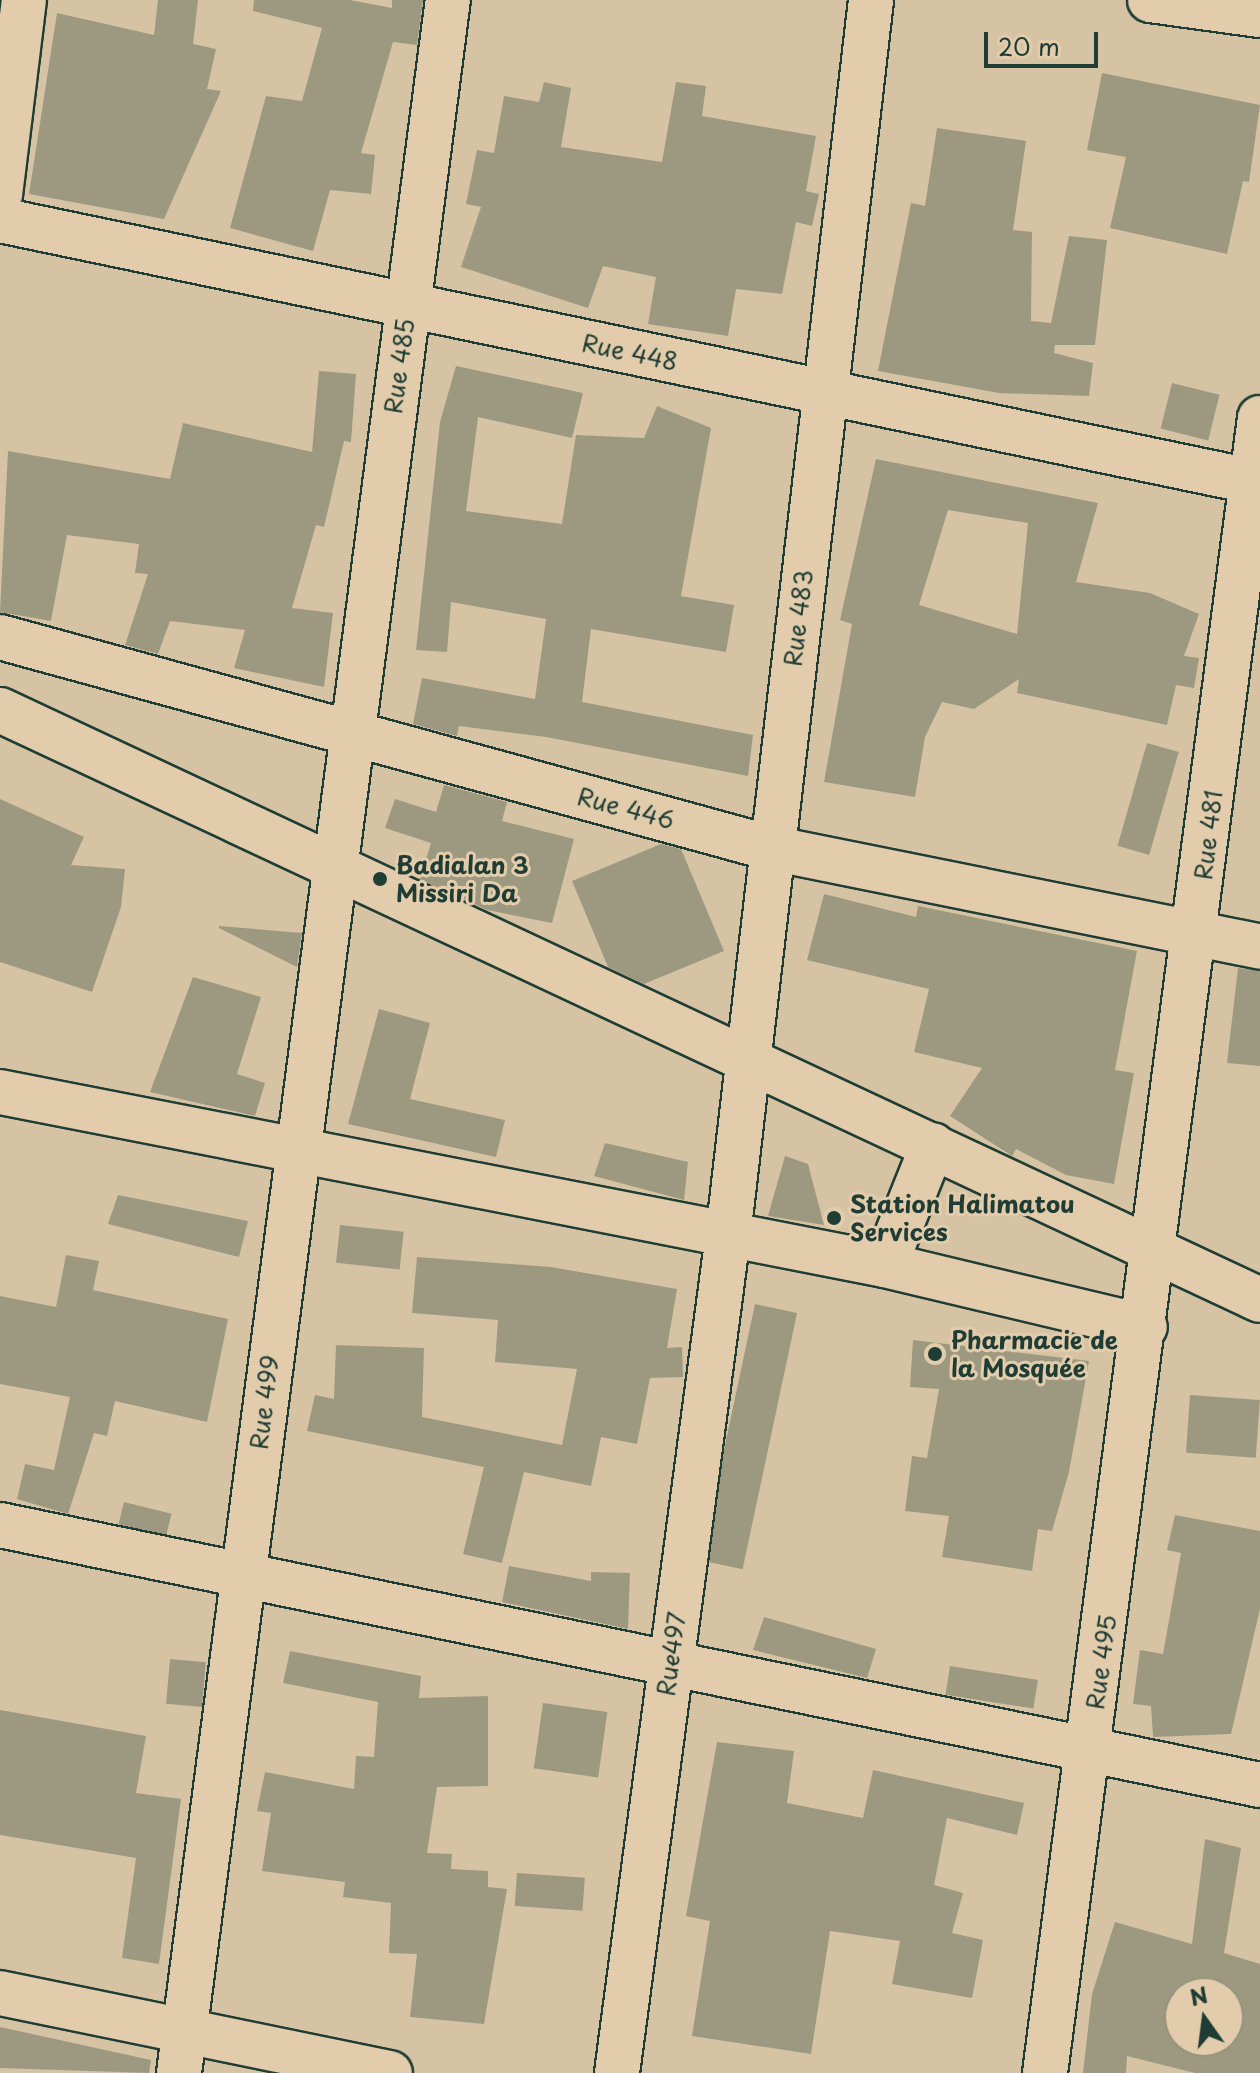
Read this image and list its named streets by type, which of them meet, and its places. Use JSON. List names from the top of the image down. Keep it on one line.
{"streets":{"street":["Rue 448","Rue 485","Rue 483","Rue 446","Rue 481","Rue 499","Rue497","Rue 495"]},"crossings":[["Rue 448","Rue 485"],["Rue 448","Rue 483"],["Rue 448","Rue 481"],["Rue 485","Rue 446"],["Rue 485","Rue 499"],["Rue 483","Rue 446"],["Rue 483","Rue497"],["Rue 446","Rue 481"],["Rue 446","Rue 499"],["Rue 481","Rue 495"]],"places":["Badialan 3 Missiri Da","Station Halimatou Services","Pharmacie de la Mosquée"],"scale_bar":"20 m","north":"top"}
